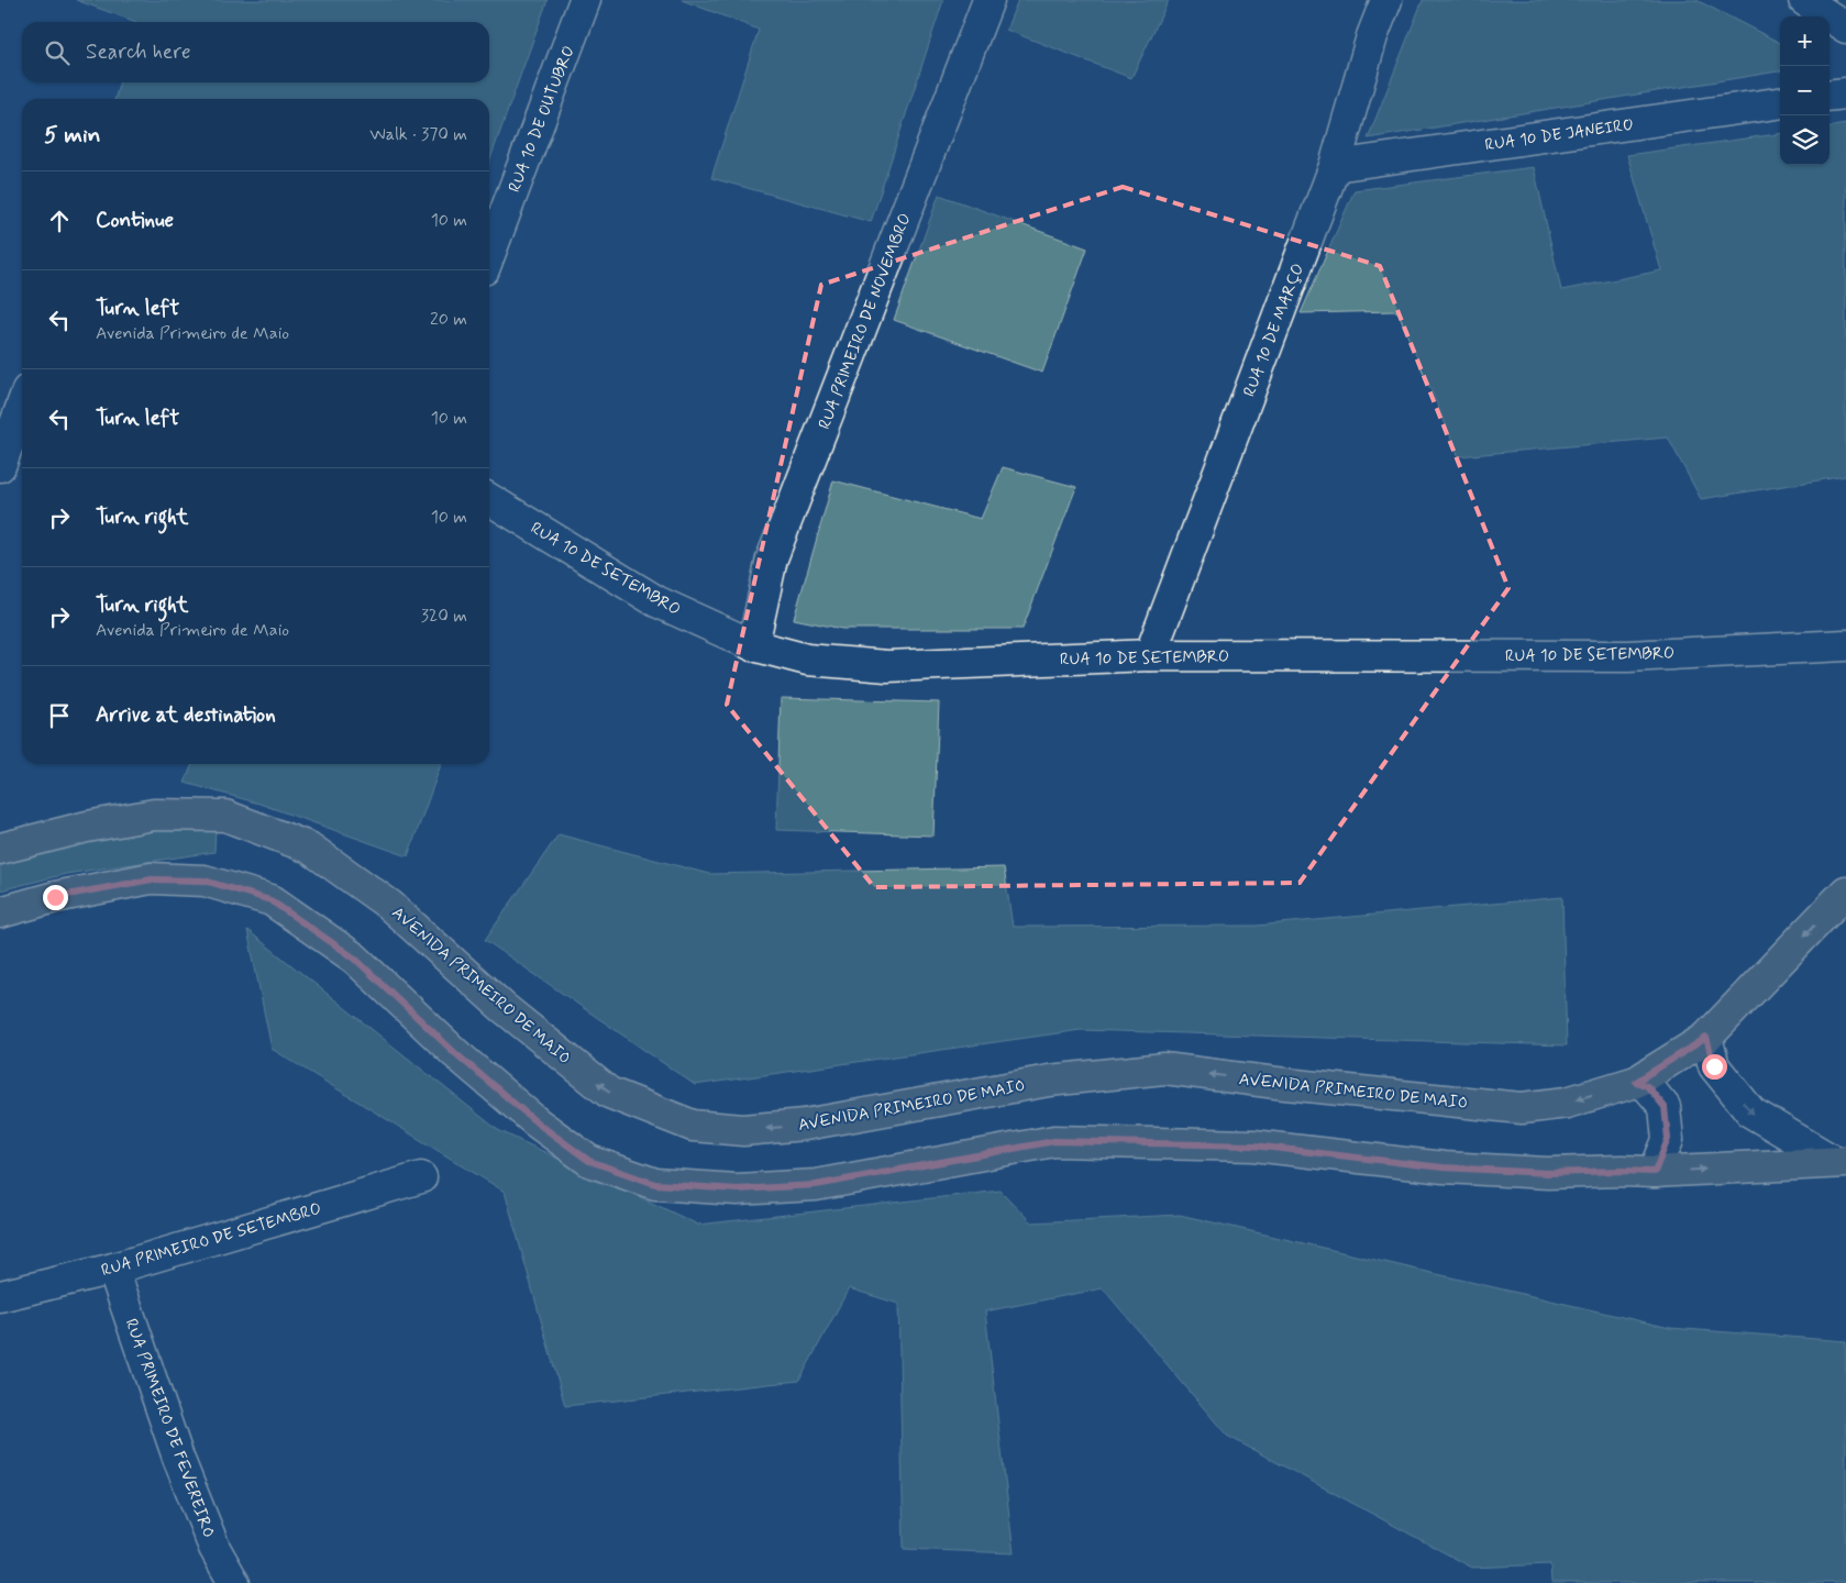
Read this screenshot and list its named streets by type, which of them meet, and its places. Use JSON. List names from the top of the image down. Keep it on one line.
{"streets":{"main road":["AVENIDA PRIMEIRO DE MAIO"],"street":["RUA 10 DE OUTUBRO","RUA 10 DE JANEIRO","RUA PRIMEIRO DE NOVEMBRO","RUA 10 DE MARÇO","RUA 10 DE SETEMBRO","RUA PRIMEIRO DE SETEMBRO","RUA PRIMEIRO DE FEVEREIRO"]},"crossings":[["RUA 10 DE JANEIRO","RUA 10 DE MARÇO"],["RUA PRIMEIRO DE NOVEMBRO","RUA 10 DE SETEMBRO"],["RUA 10 DE MARÇO","RUA 10 DE SETEMBRO"],["RUA PRIMEIRO DE SETEMBRO","RUA PRIMEIRO DE FEVEREIRO"]],"page":{"map_buttons":["+","−"],"search":"Search here","heading":["5 min","Walk · 370 m"],"list":[["Continue","10 m"],["Turn left","Avenida Primeiro de Maio","20 m"],["Turn left","10 m"],["Turn right","10 m"],["Turn right","Avenida Primeiro de Maio","320 m"],"Arrive at destination"]}}
